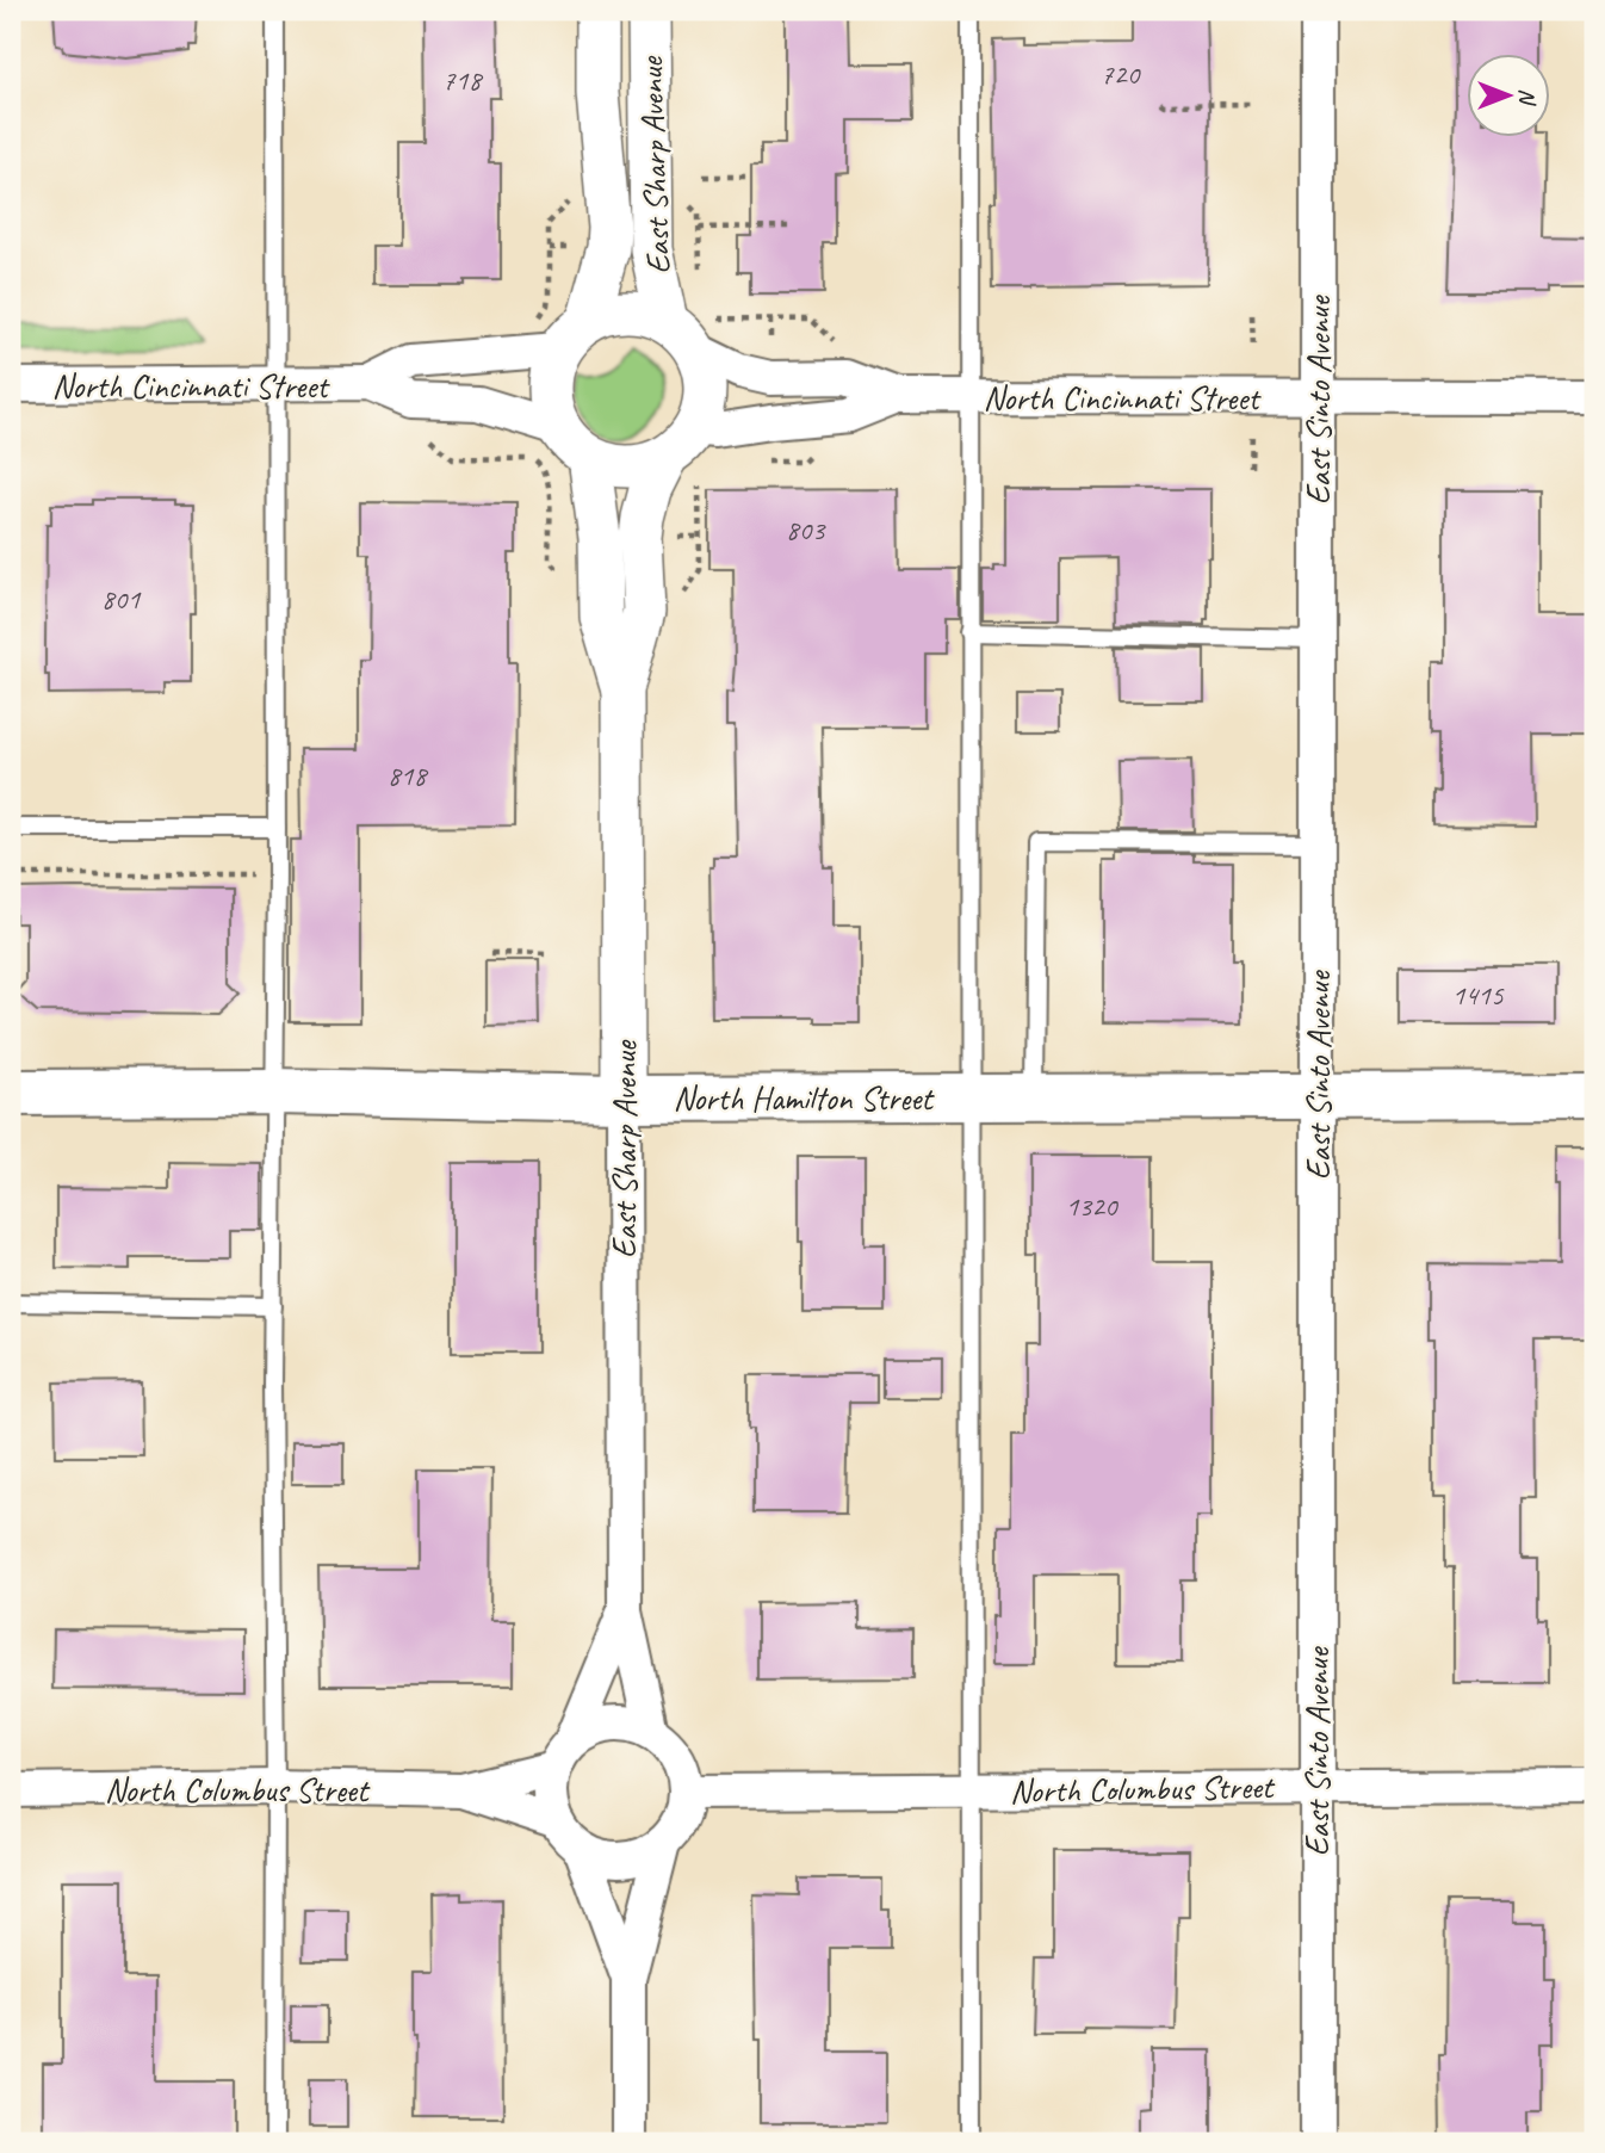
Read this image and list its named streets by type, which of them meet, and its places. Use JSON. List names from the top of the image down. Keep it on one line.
{"streets":{"main road":["North Hamilton Street"],"street":["East Sharp Avenue","North Cincinnati Street","East Sinto Avenue","North Columbus Street"]},"crossings":[["East Sharp Avenue","North Cincinnati Street"],["East Sharp Avenue","North Hamilton Street"],["East Sharp Avenue","North Columbus Street"],["North Cincinnati Street","East Sinto Avenue"],["East Sinto Avenue","North Hamilton Street"],["East Sinto Avenue","North Columbus Street"]],"house_numbers":["720","718","803","801","818","1415","1320"],"north":"right"}
